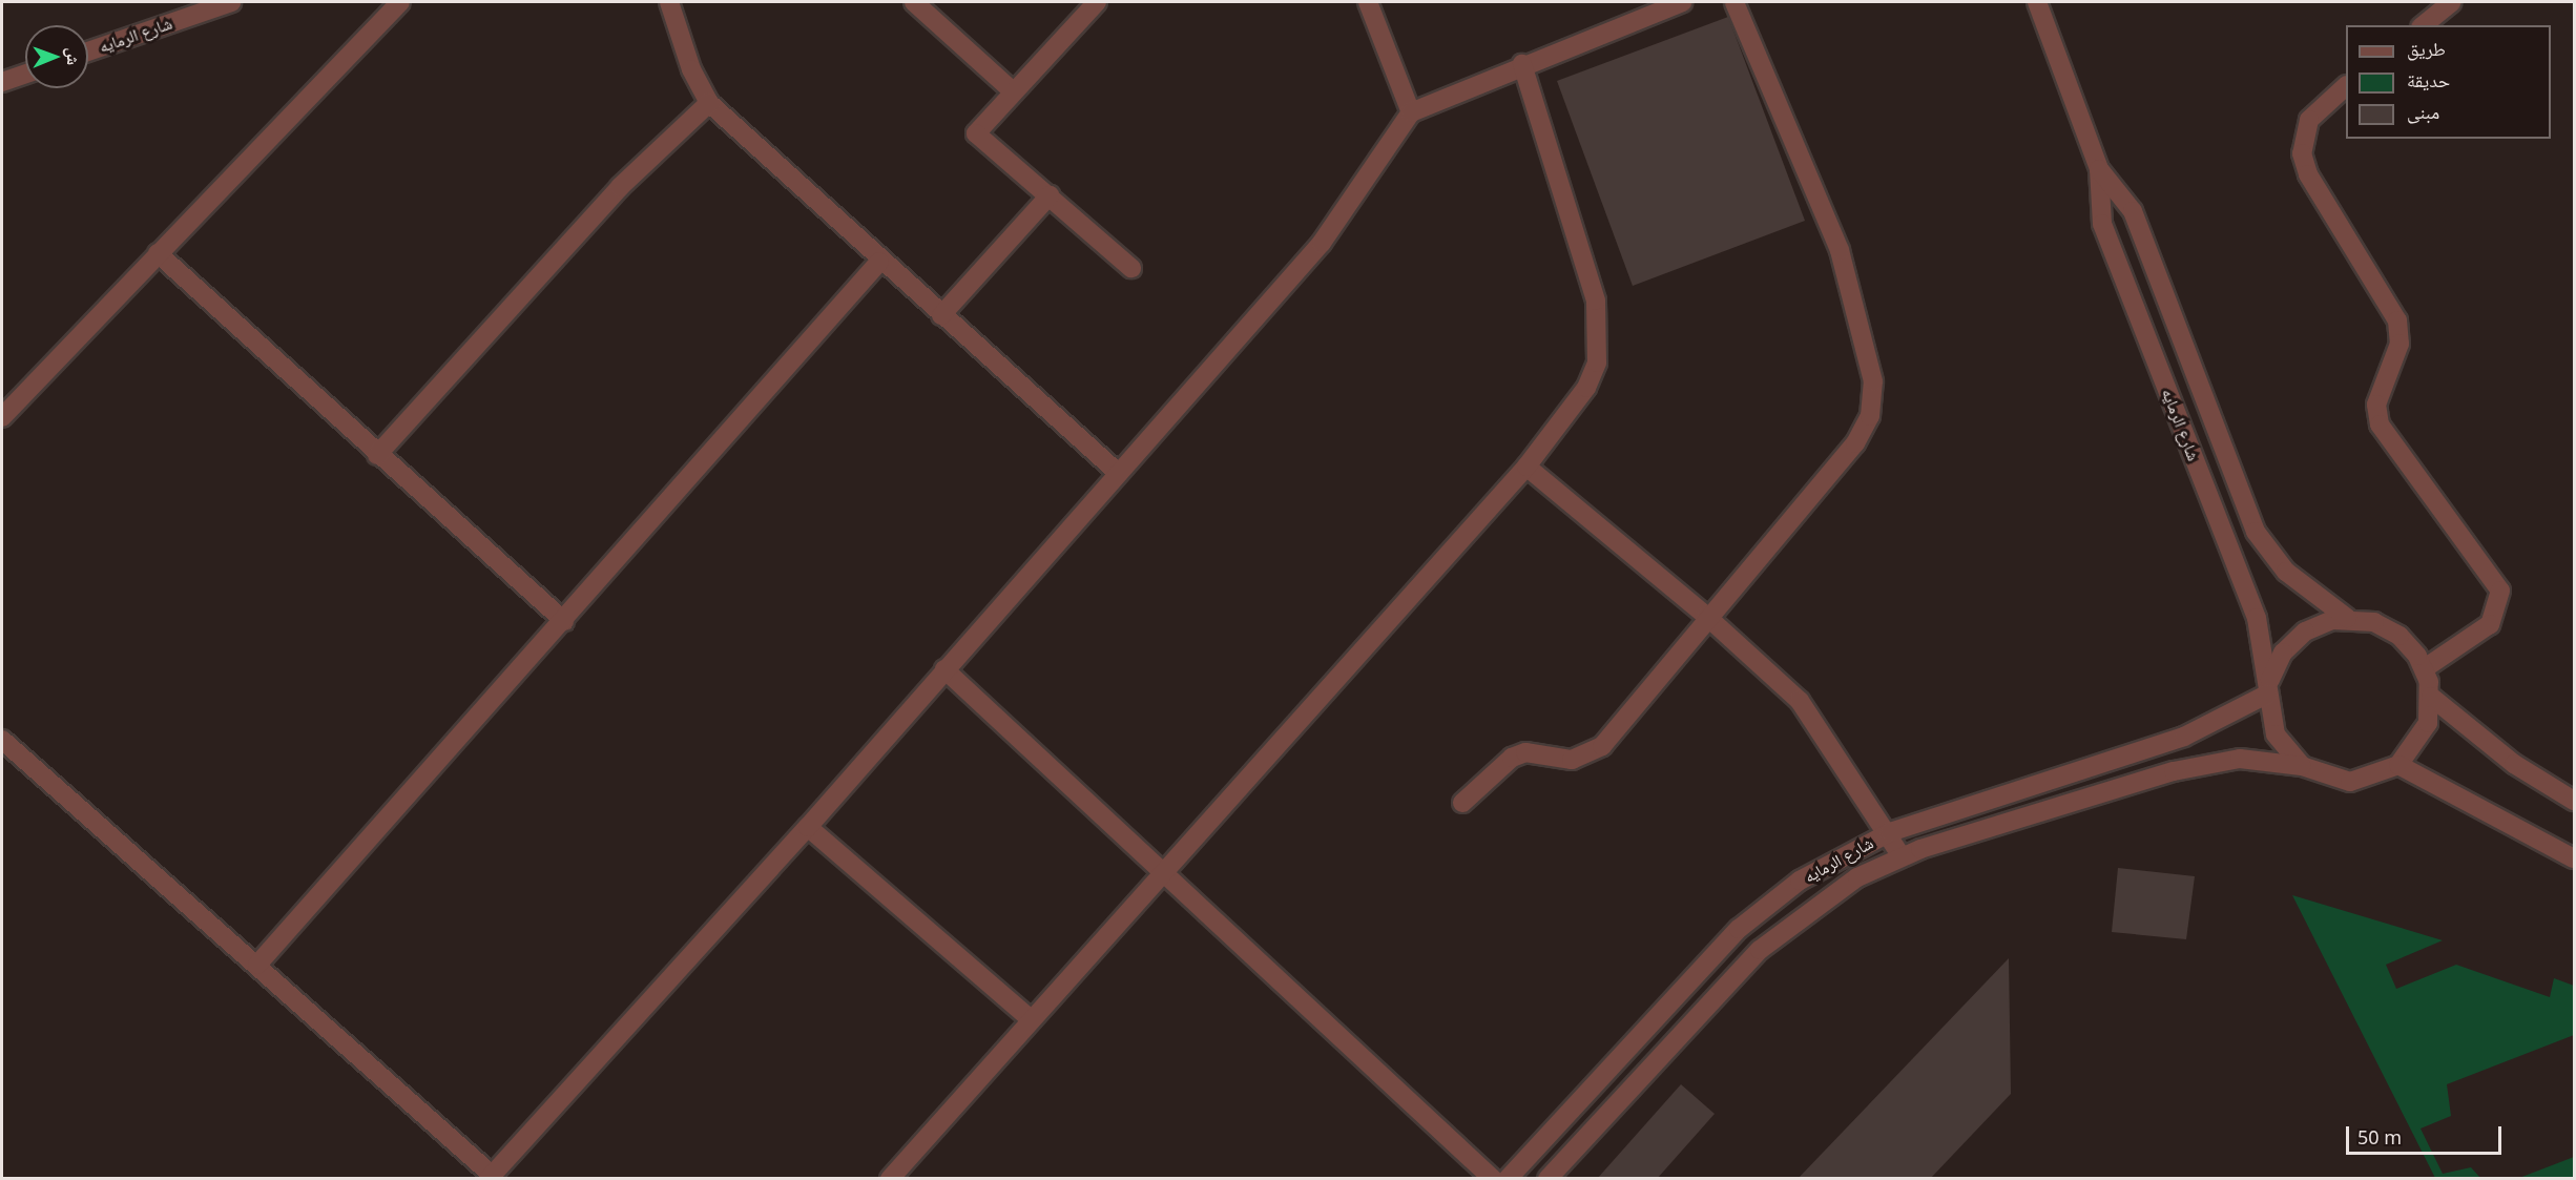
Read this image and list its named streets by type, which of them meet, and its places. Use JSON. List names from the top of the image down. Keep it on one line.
{"streets":{"street":["شارع الرمايه"]},"legend":["طريق","حديقة","مبنى"],"scale_bar":"50 m","north":"right"}
